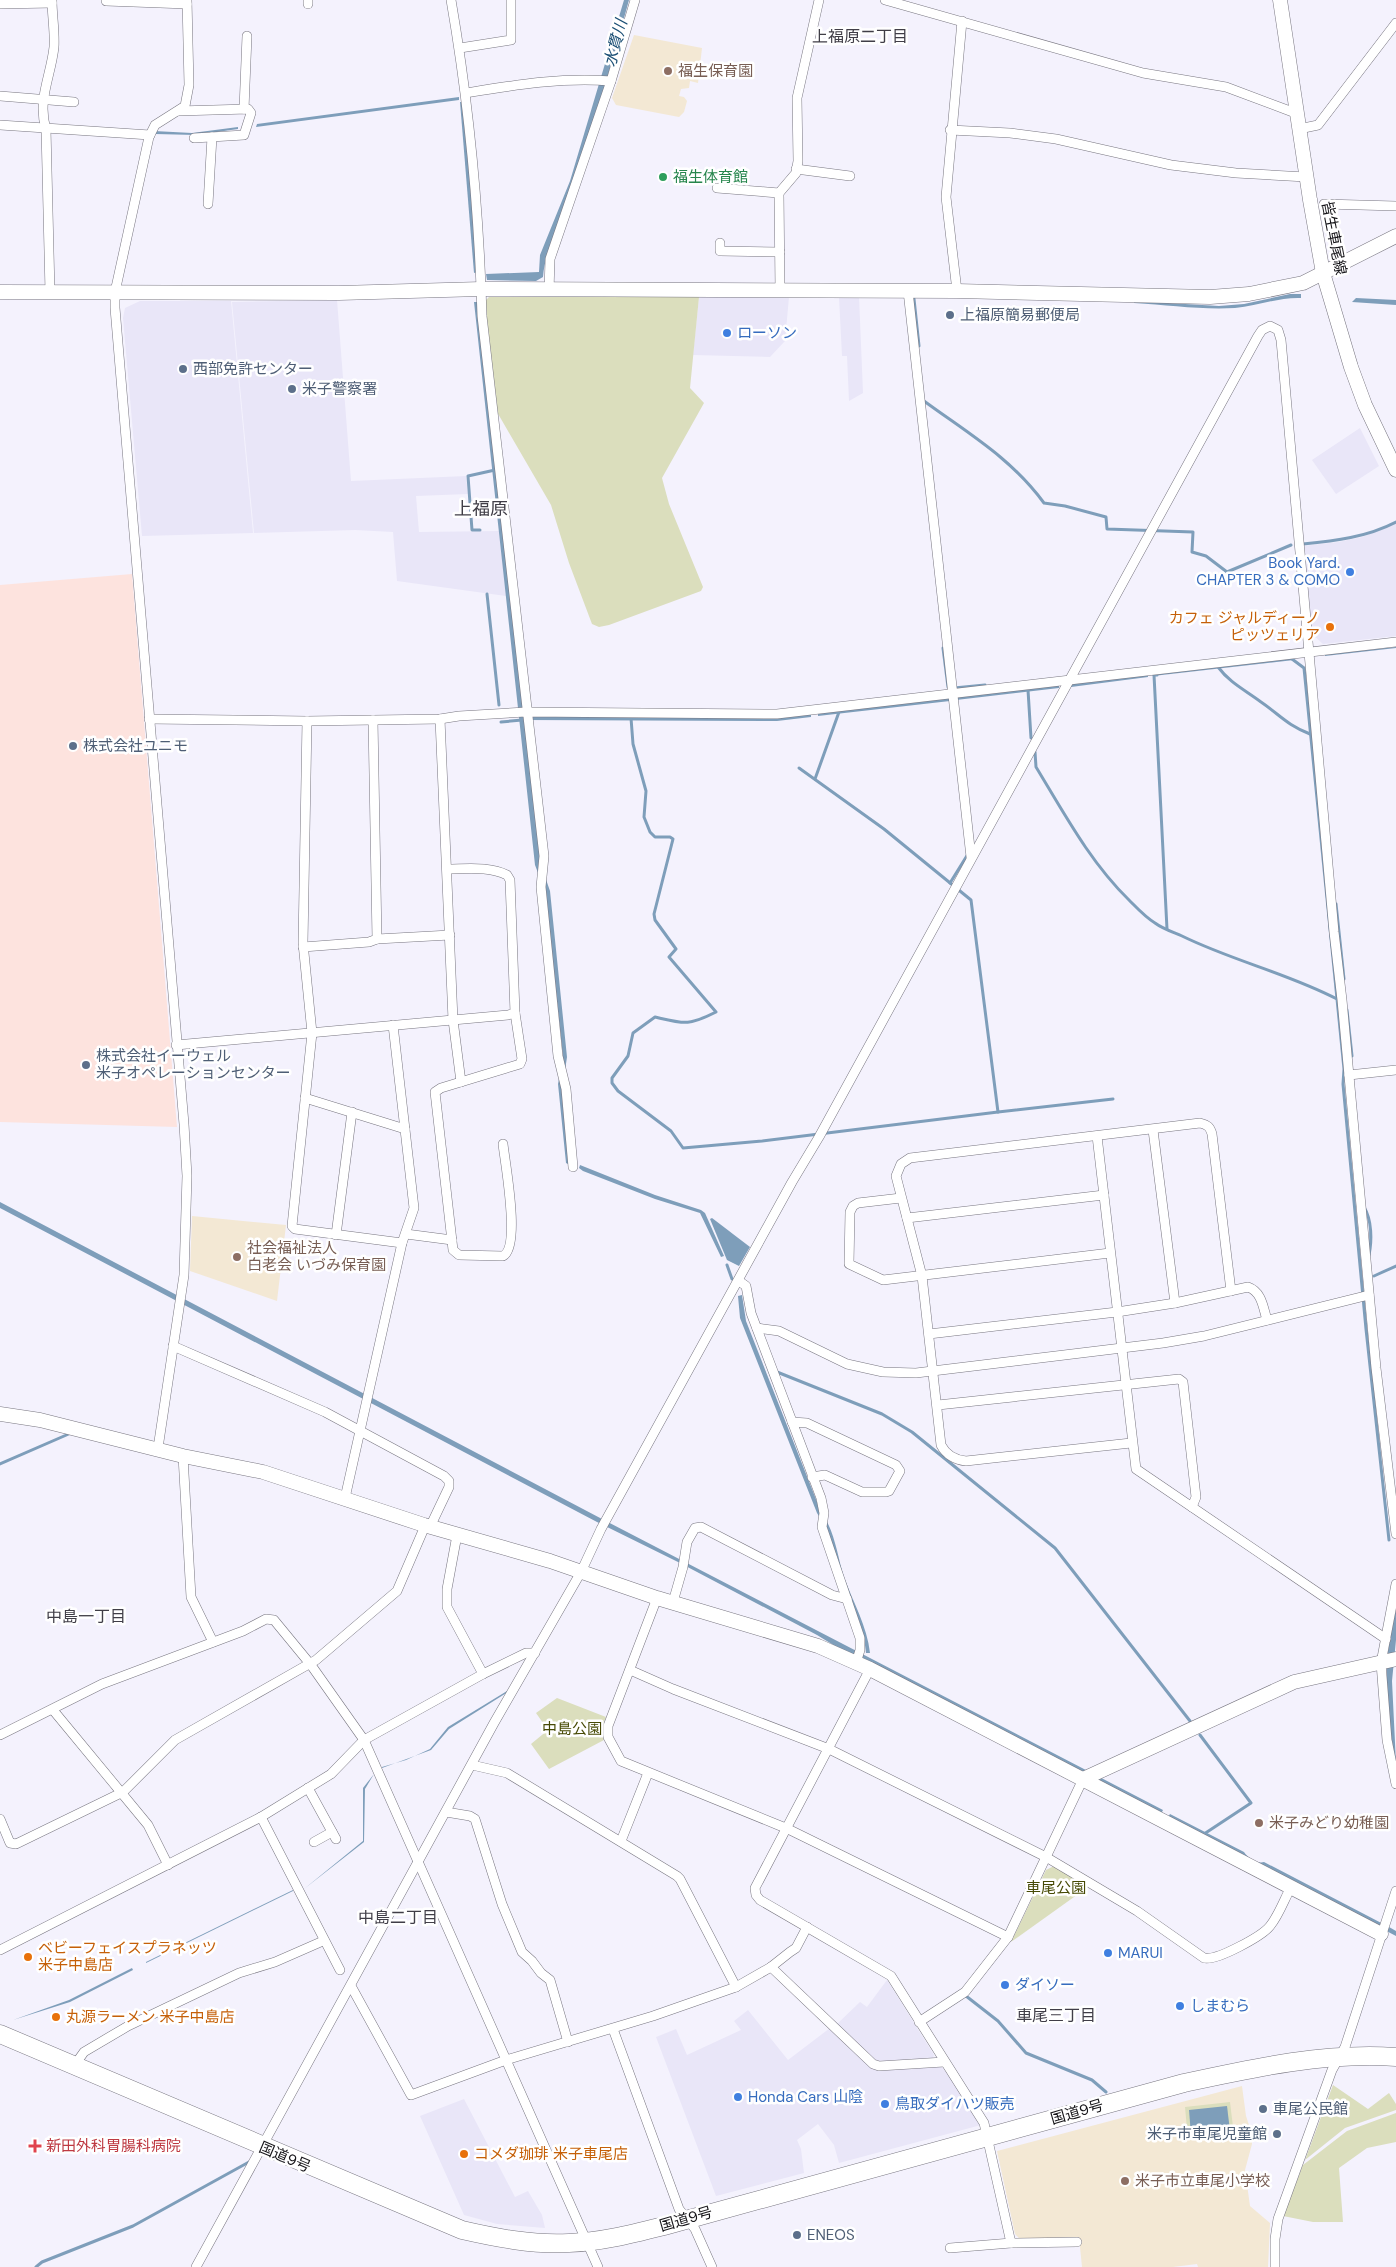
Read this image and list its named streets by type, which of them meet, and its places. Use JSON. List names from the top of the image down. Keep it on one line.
{"streets":{"highway":["国道9号"],"street":["皆生車尾線"]},"districts":["上福原二丁目","上福原","中島一丁目","中島二丁目","車尾三丁目"],"water":["水貫川"],"parks":["中島公園","車尾公園"],"places":{"other":["福生保育園","福生体育館","上福原簡易郵便局","ローソン","西部免許センター","米子警察署","Book Yard. CHAPTER 3 & COMO","カフェ ジャルディーノ ピッツェリア","株式会社ユニモ","株式会社イーウェル 米子オペレーションセンター","社会福祉法人 白老会 いづみ保育園","米子みどり幼稚園","MARUI","ベビーフェイスプラネッツ 米子中島店","ダイソー","しまむら","丸源ラーメン 米子中島店","Honda Cars 山陰","鳥取ダイハツ販売","車尾公民館","米子市車尾児童館","コメダ珈琲 米子車尾店","米子市立車尾小学校","ENEOS"],"health":["新田外科胃腸科病院"]}}
